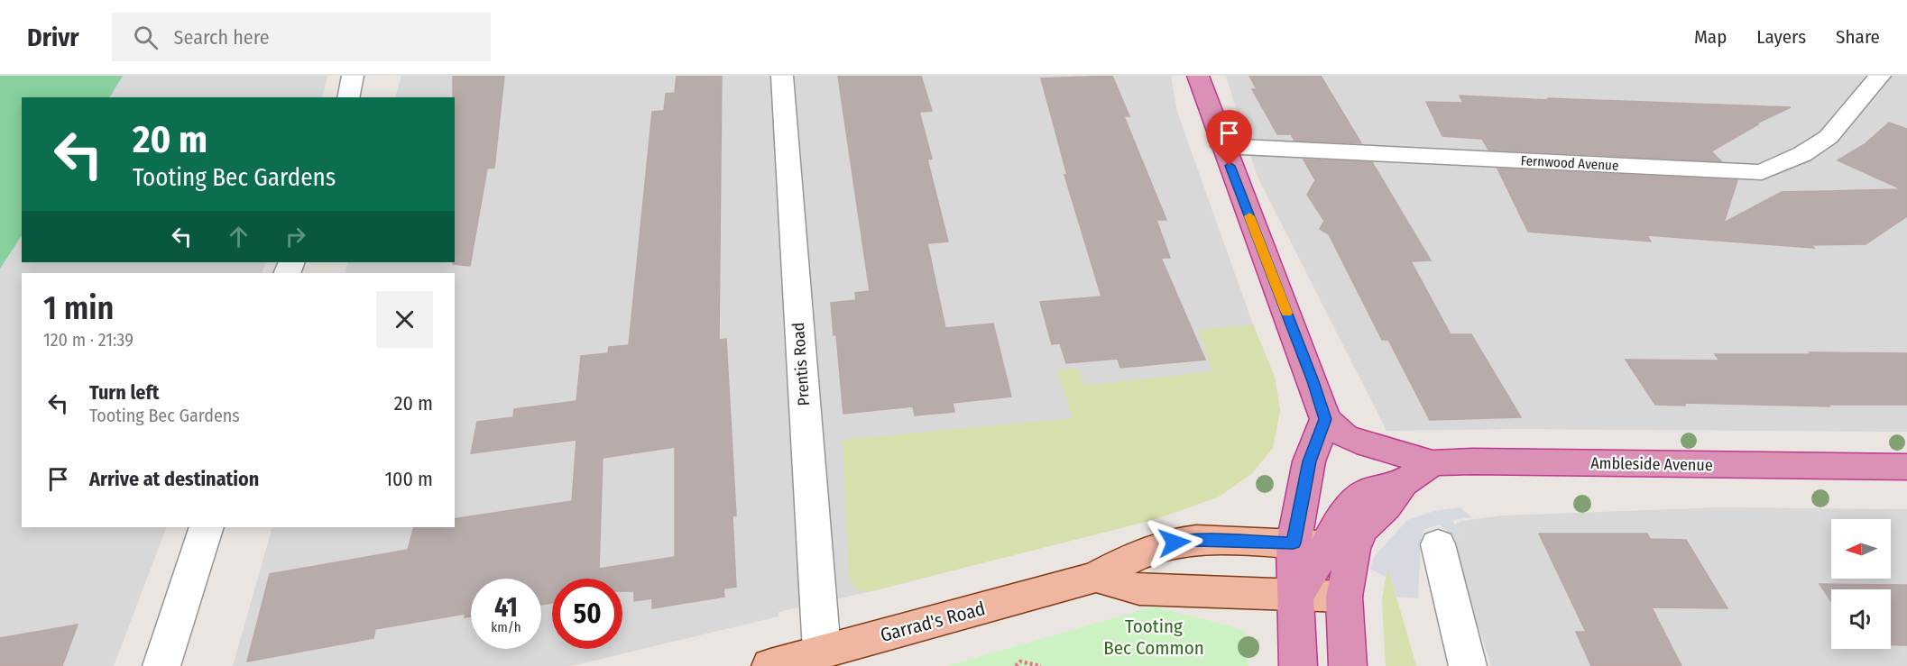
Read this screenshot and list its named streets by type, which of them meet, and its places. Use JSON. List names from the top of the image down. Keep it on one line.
{"streets":{"highway":["Ambleside Avenue"],"main road":["Garrad's Road"],"street":["Fernwood Avenue","Prentis Road"]},"crossings":[["Prentis Road","Garrad's Road"]],"parks":["Tooting Bec Common"],"north":"left","page":{"header":"Drivr","search":"Search here","nav":["Map","Layers","Share"],"turn":["20 m","Tooting Bec Gardens"],"heading":["1 min","120 m · 21:39"],"list":[{"name":"Turn left","note":"Tooting Bec Gardens","value":"20 m"},{"name":"Arrive at destination","value":"100 m"}],"speed":"41 km/h","limit":"50"}}
